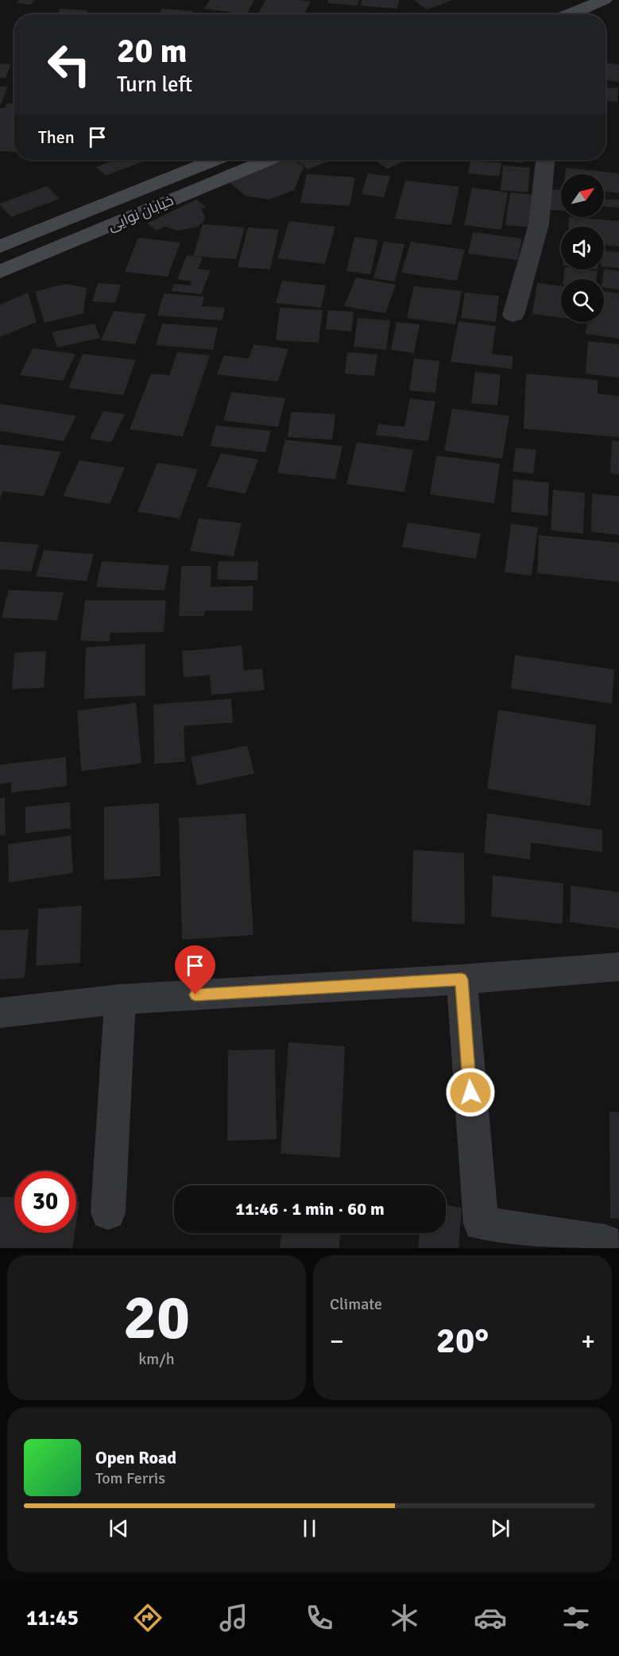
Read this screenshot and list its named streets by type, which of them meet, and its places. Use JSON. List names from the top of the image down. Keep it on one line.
{"streets":{"street":["خیابان نوایی"]},"north":"top right","page":{"turn":["20 m","Turn left"],"then":"Then","limit":"30","trip":"11:46 · 1 min · 60 m","tile":[["20","km/h"],"Climate"],"heat":["−","20°","+"],"song":["Open Road","Tom Ferris"],"tabs":"11:45"}}
